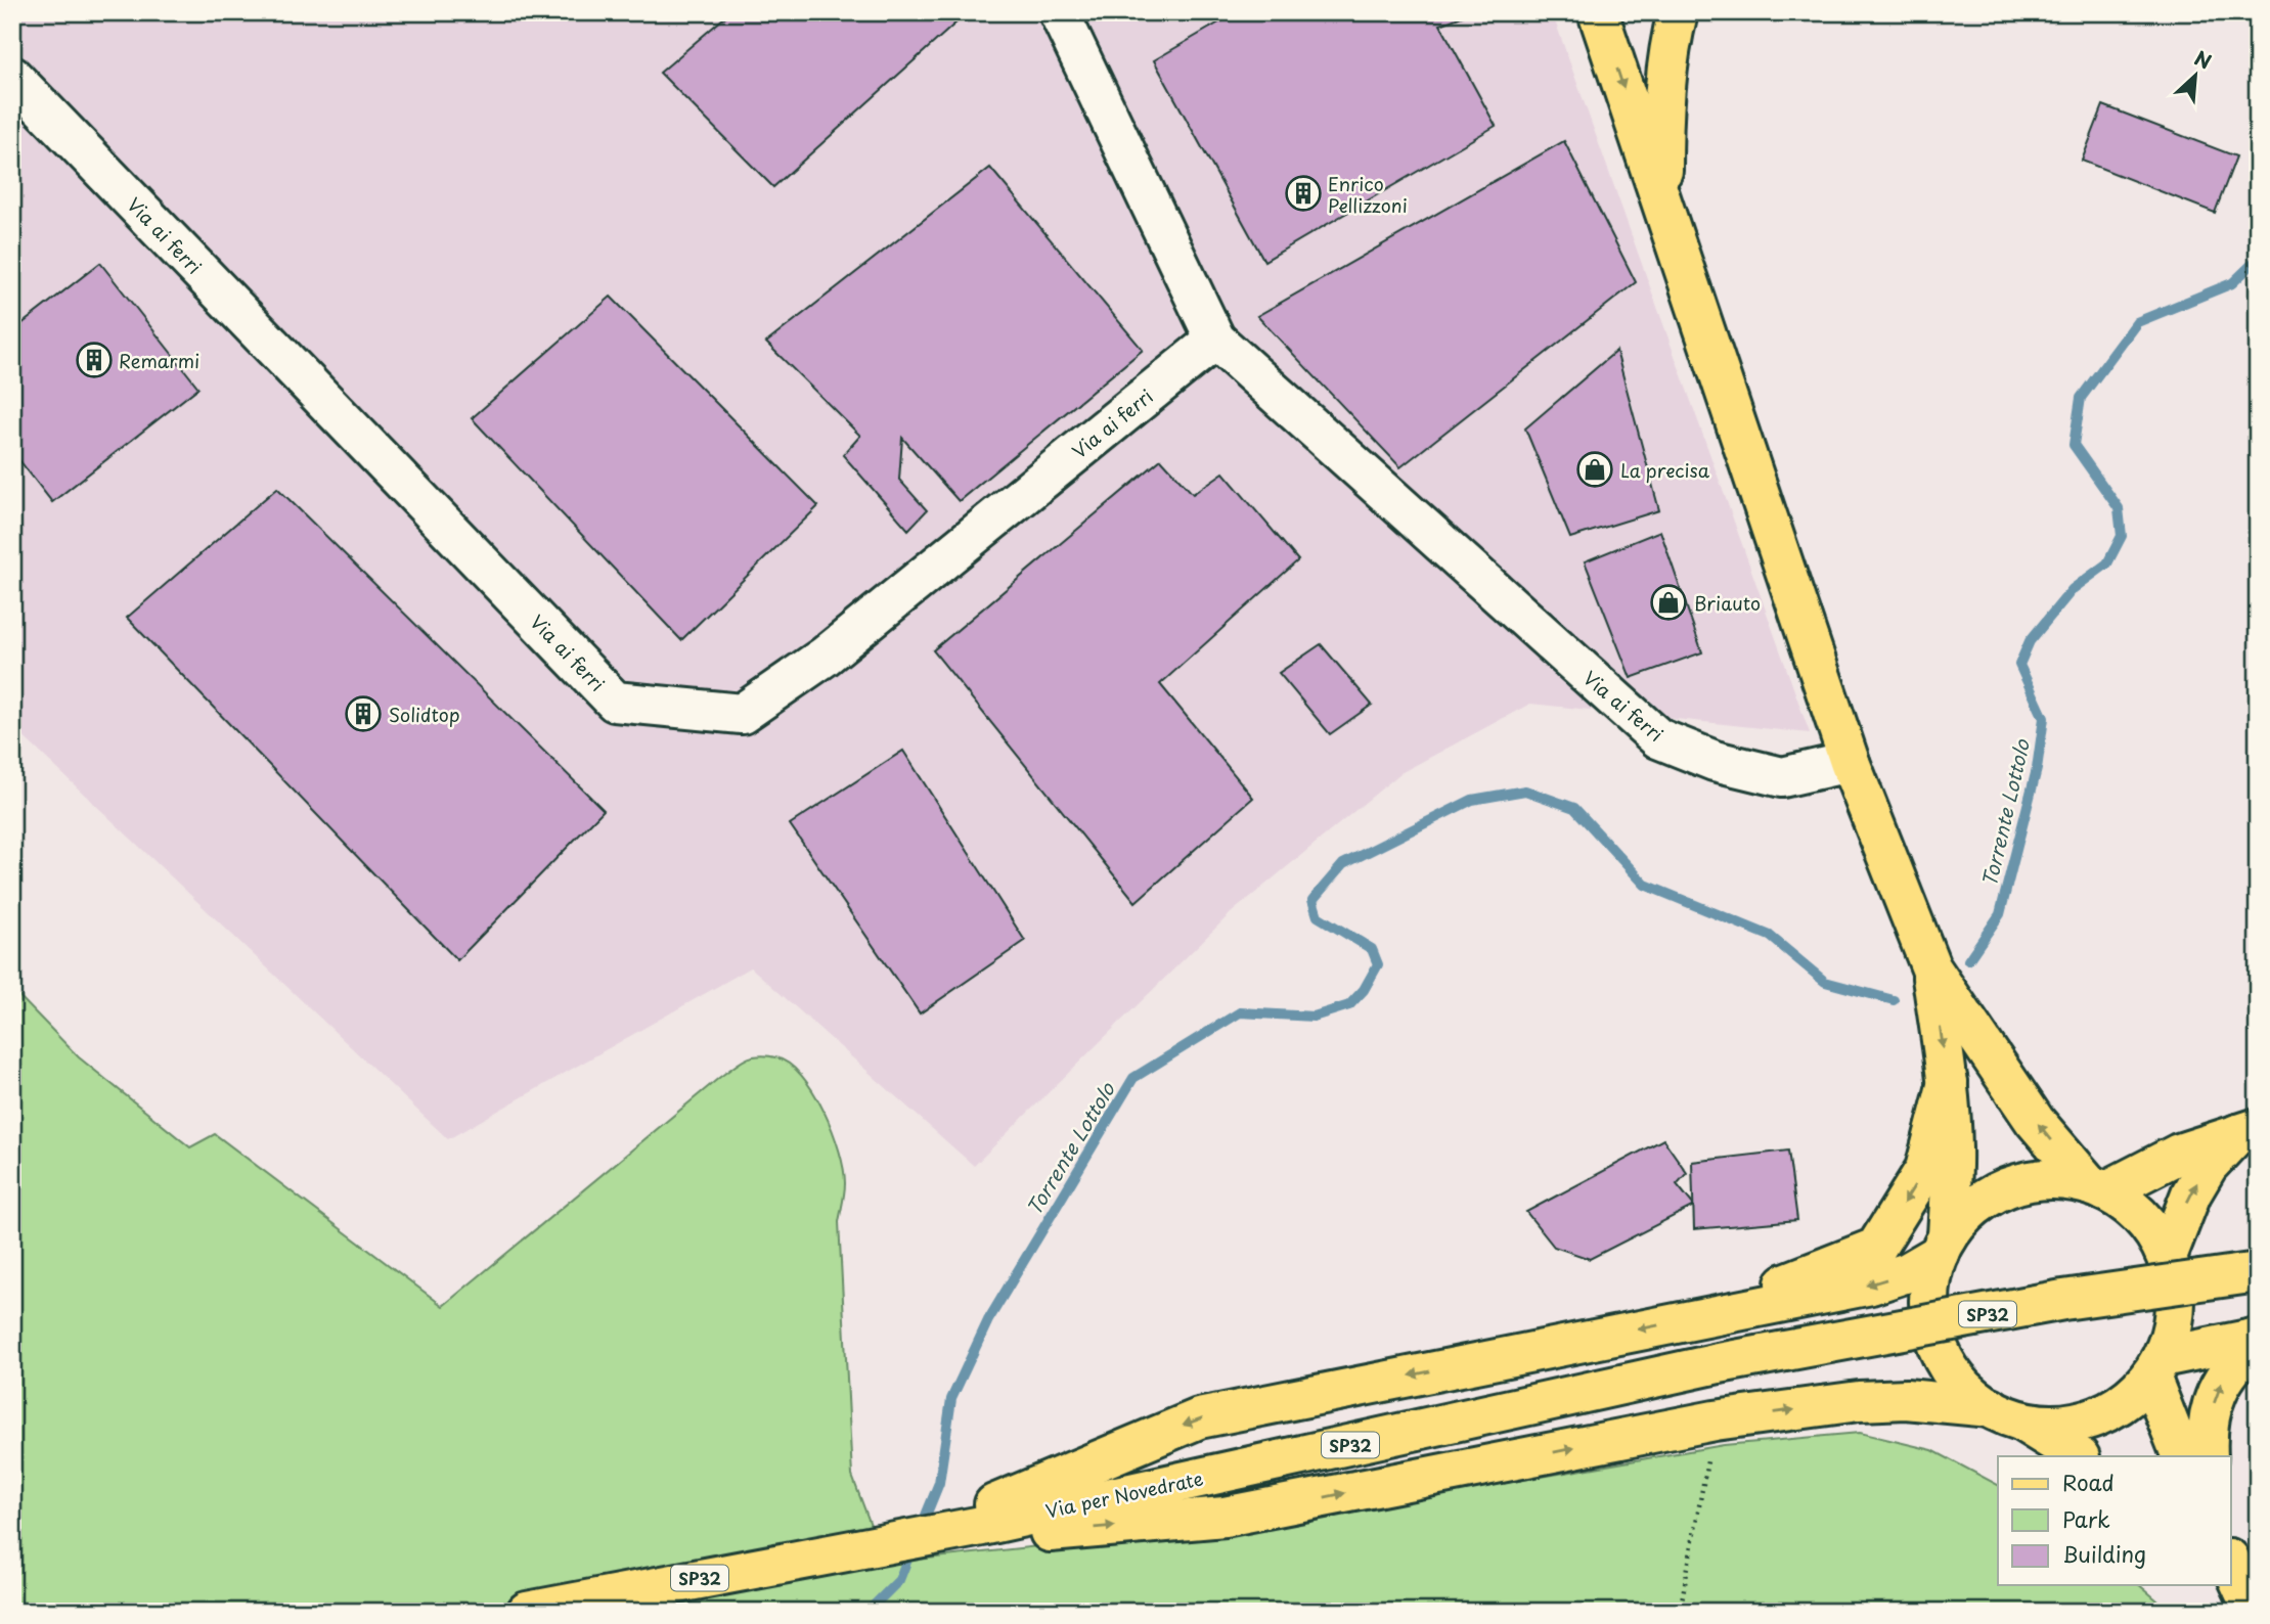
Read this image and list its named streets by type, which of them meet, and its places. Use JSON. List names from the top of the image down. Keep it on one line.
{"streets":{"main road":["SP32","Via per Novedrate"],"street":["Via ai ferri"]},"crossings":[["SP32","Via per Novedrate"]],"water":["Torrente Lottolo"],"places":{"building":["Enrico Pellizzoni","Remarmi","Solidtop"],"shop":["La precisa","Briauto"]},"legend":["Road","Park","Building"],"north":"top right"}
